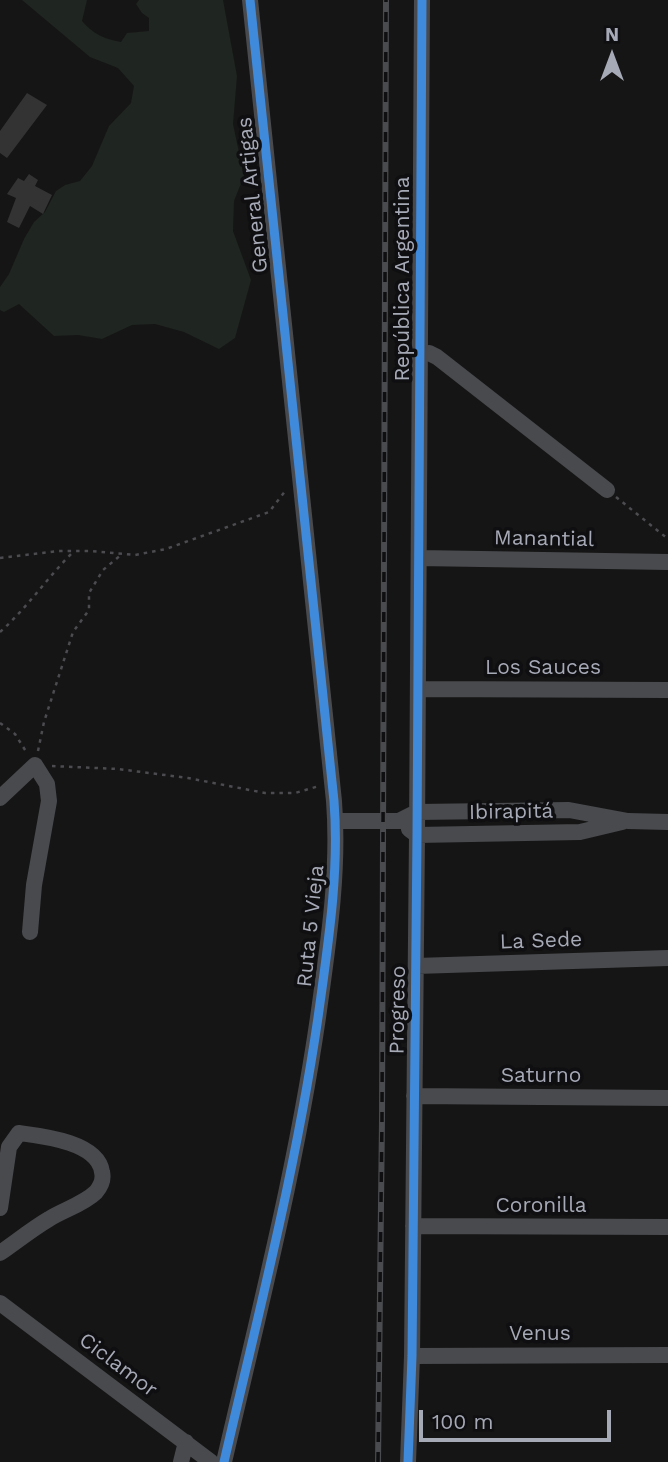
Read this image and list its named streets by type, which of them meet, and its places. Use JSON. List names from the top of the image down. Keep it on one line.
{"streets":{"street":["General Artigas","República Argentina","Manantial","Los Sauces","Ibirapitá","Ruta 5 Vieja","La Sede","Progreso","Saturno","Coronilla","Venus","Ciclamor"]},"crossings":[["General Artigas","Ruta 5 Vieja"],["República Argentina","Manantial"],["República Argentina","Progreso"],["Manantial","Progreso"],["Los Sauces","Progreso"],["Ibirapitá","Ruta 5 Vieja"],["Ibirapitá","Progreso"],["La Sede","Progreso"],["Progreso","Saturno"],["Progreso","Coronilla"],["Progreso","Venus"]],"scale_bar":"100 m","north":"top"}
